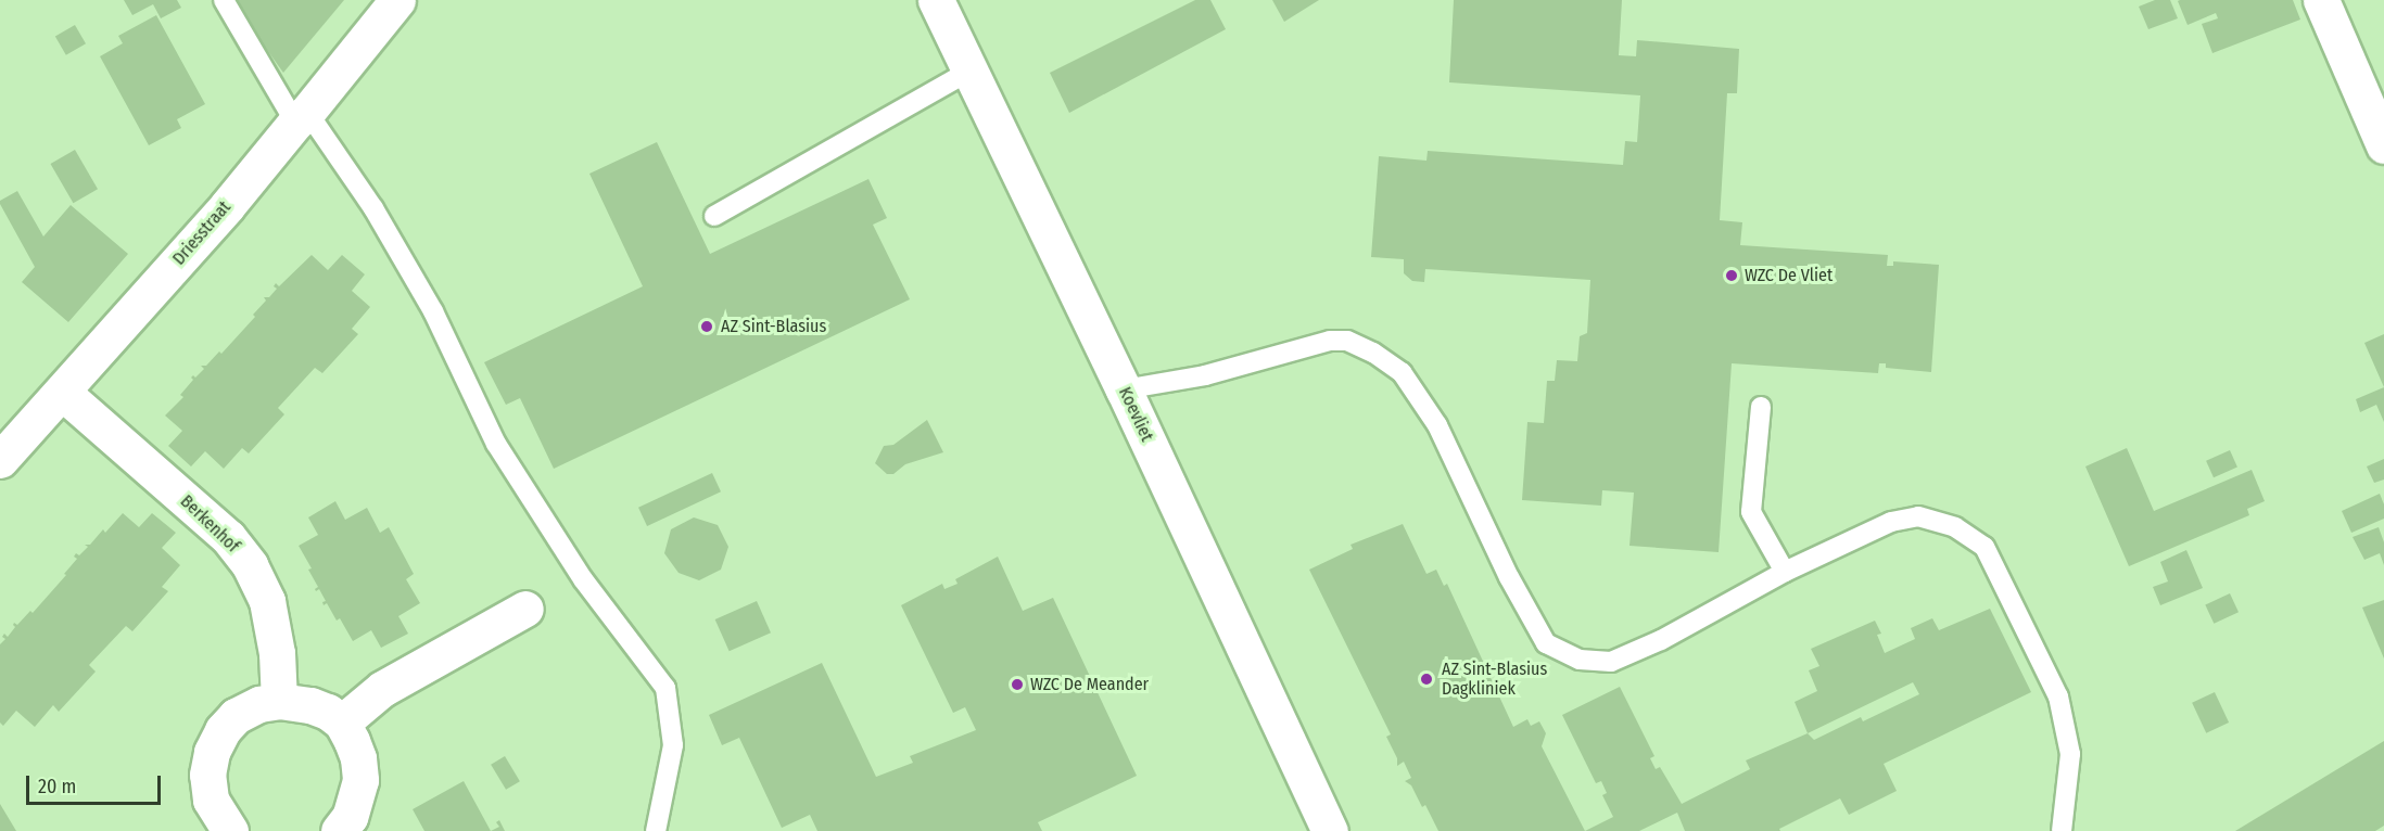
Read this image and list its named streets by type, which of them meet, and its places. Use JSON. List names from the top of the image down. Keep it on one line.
{"streets":{"street":["Driesstraat","Koevliet","Berkenhof"]},"crossings":[["Driesstraat","Berkenhof"]],"places":["WZC De Vliet","AZ Sint-Blasius","AZ Sint-Blasius Dagkliniek","WZC De Meander"],"scale_bar":"20 m"}
